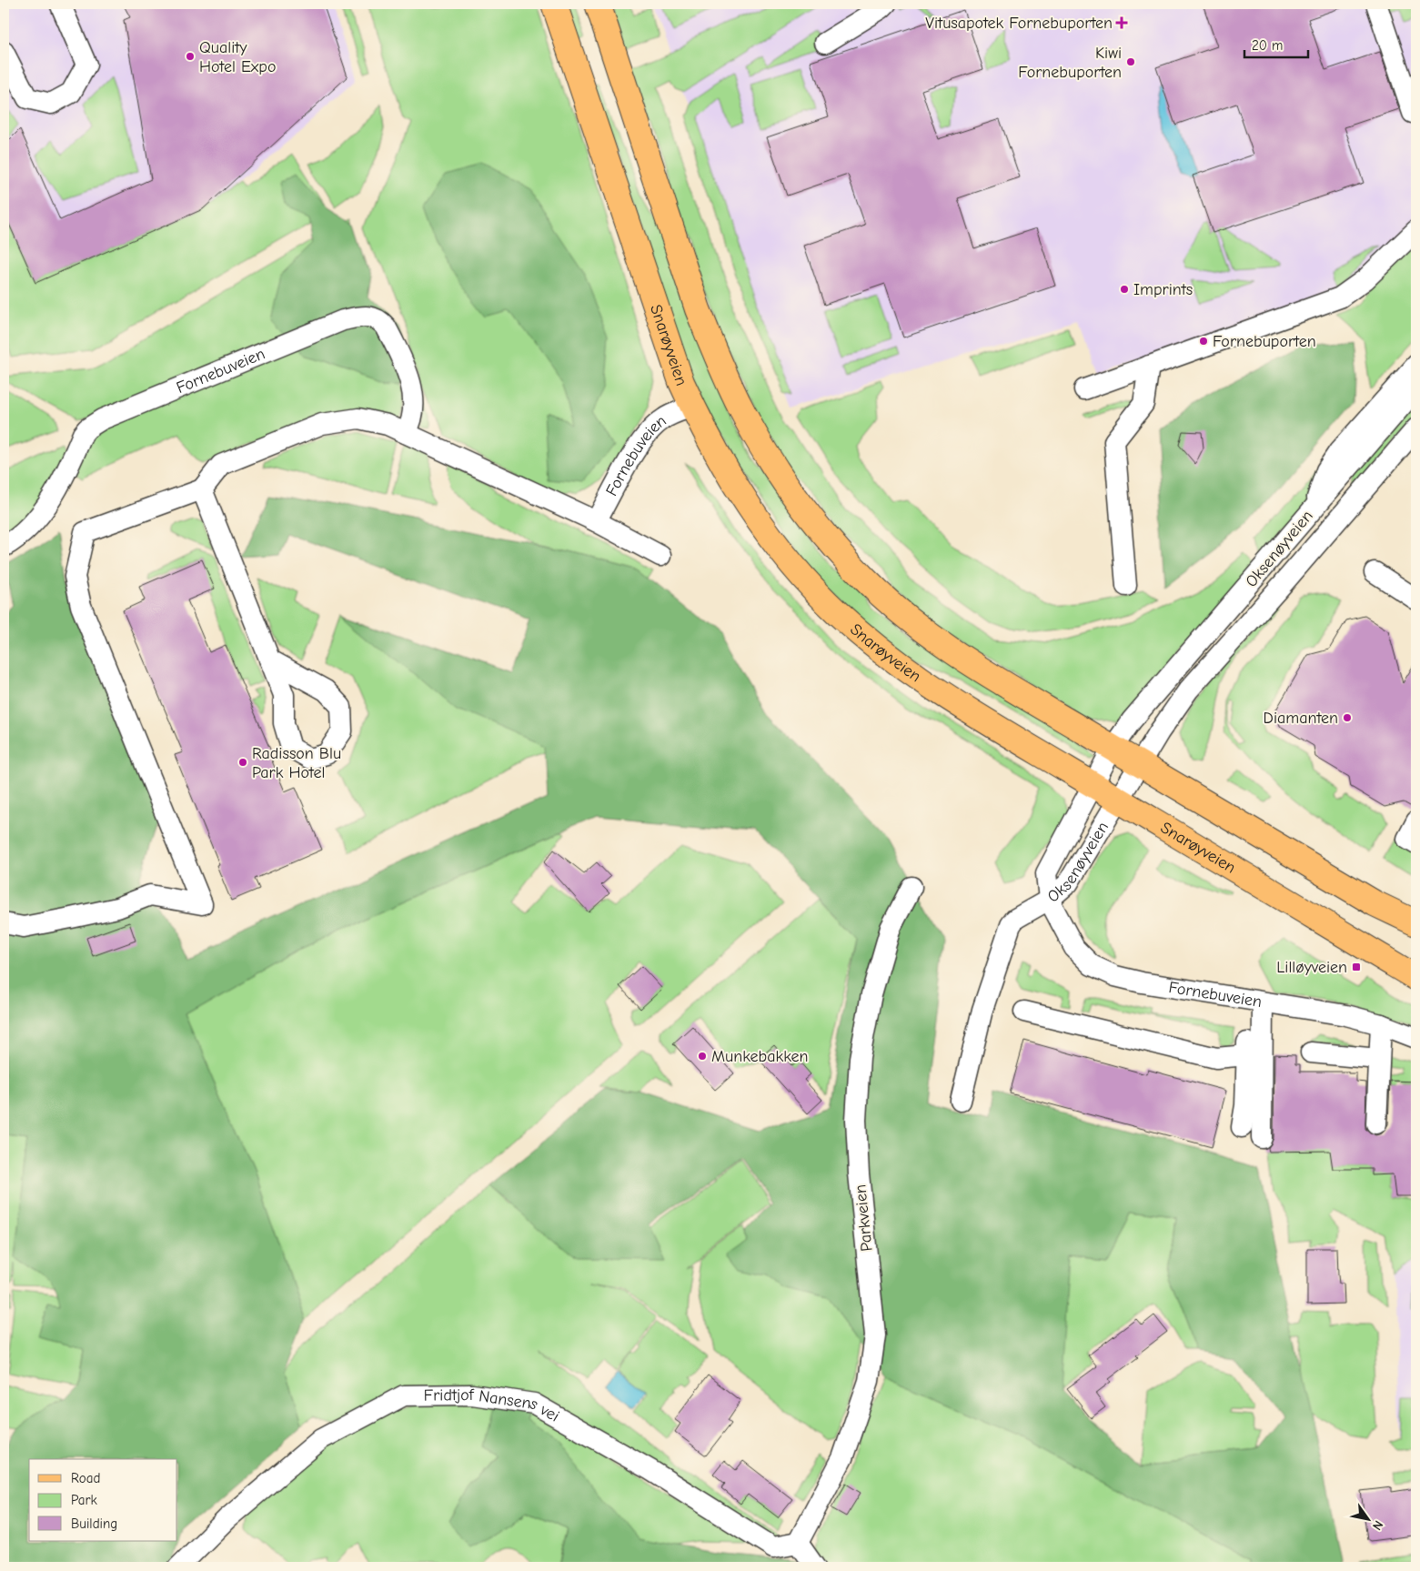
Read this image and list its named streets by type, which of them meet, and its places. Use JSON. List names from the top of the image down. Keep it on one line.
{"streets":{"main road":["Snarøyveien"],"street":["Fornebuveien","Oksenøyveien","Parkveien","Fridtjof Nansens vei"]},"crossings":[["Snarøyveien","Fornebuveien"],["Snarøyveien","Oksenøyveien"],["Fornebuveien","Oksenøyveien"],["Parkveien","Fridtjof Nansens vei"]],"places":{"health":["Vitusapotek Fornebuporten"],"other":["Quality Hotel Expo","Kiwi Fornebuporten","Imprints","Fornebuporten","Diamanten","Radisson Blu Park Hotel","Munkebakken"],"transit":["Lilløyveien"]},"legend":["Road","Park","Building"],"scale_bar":"20 m","north":"bottom right"}
